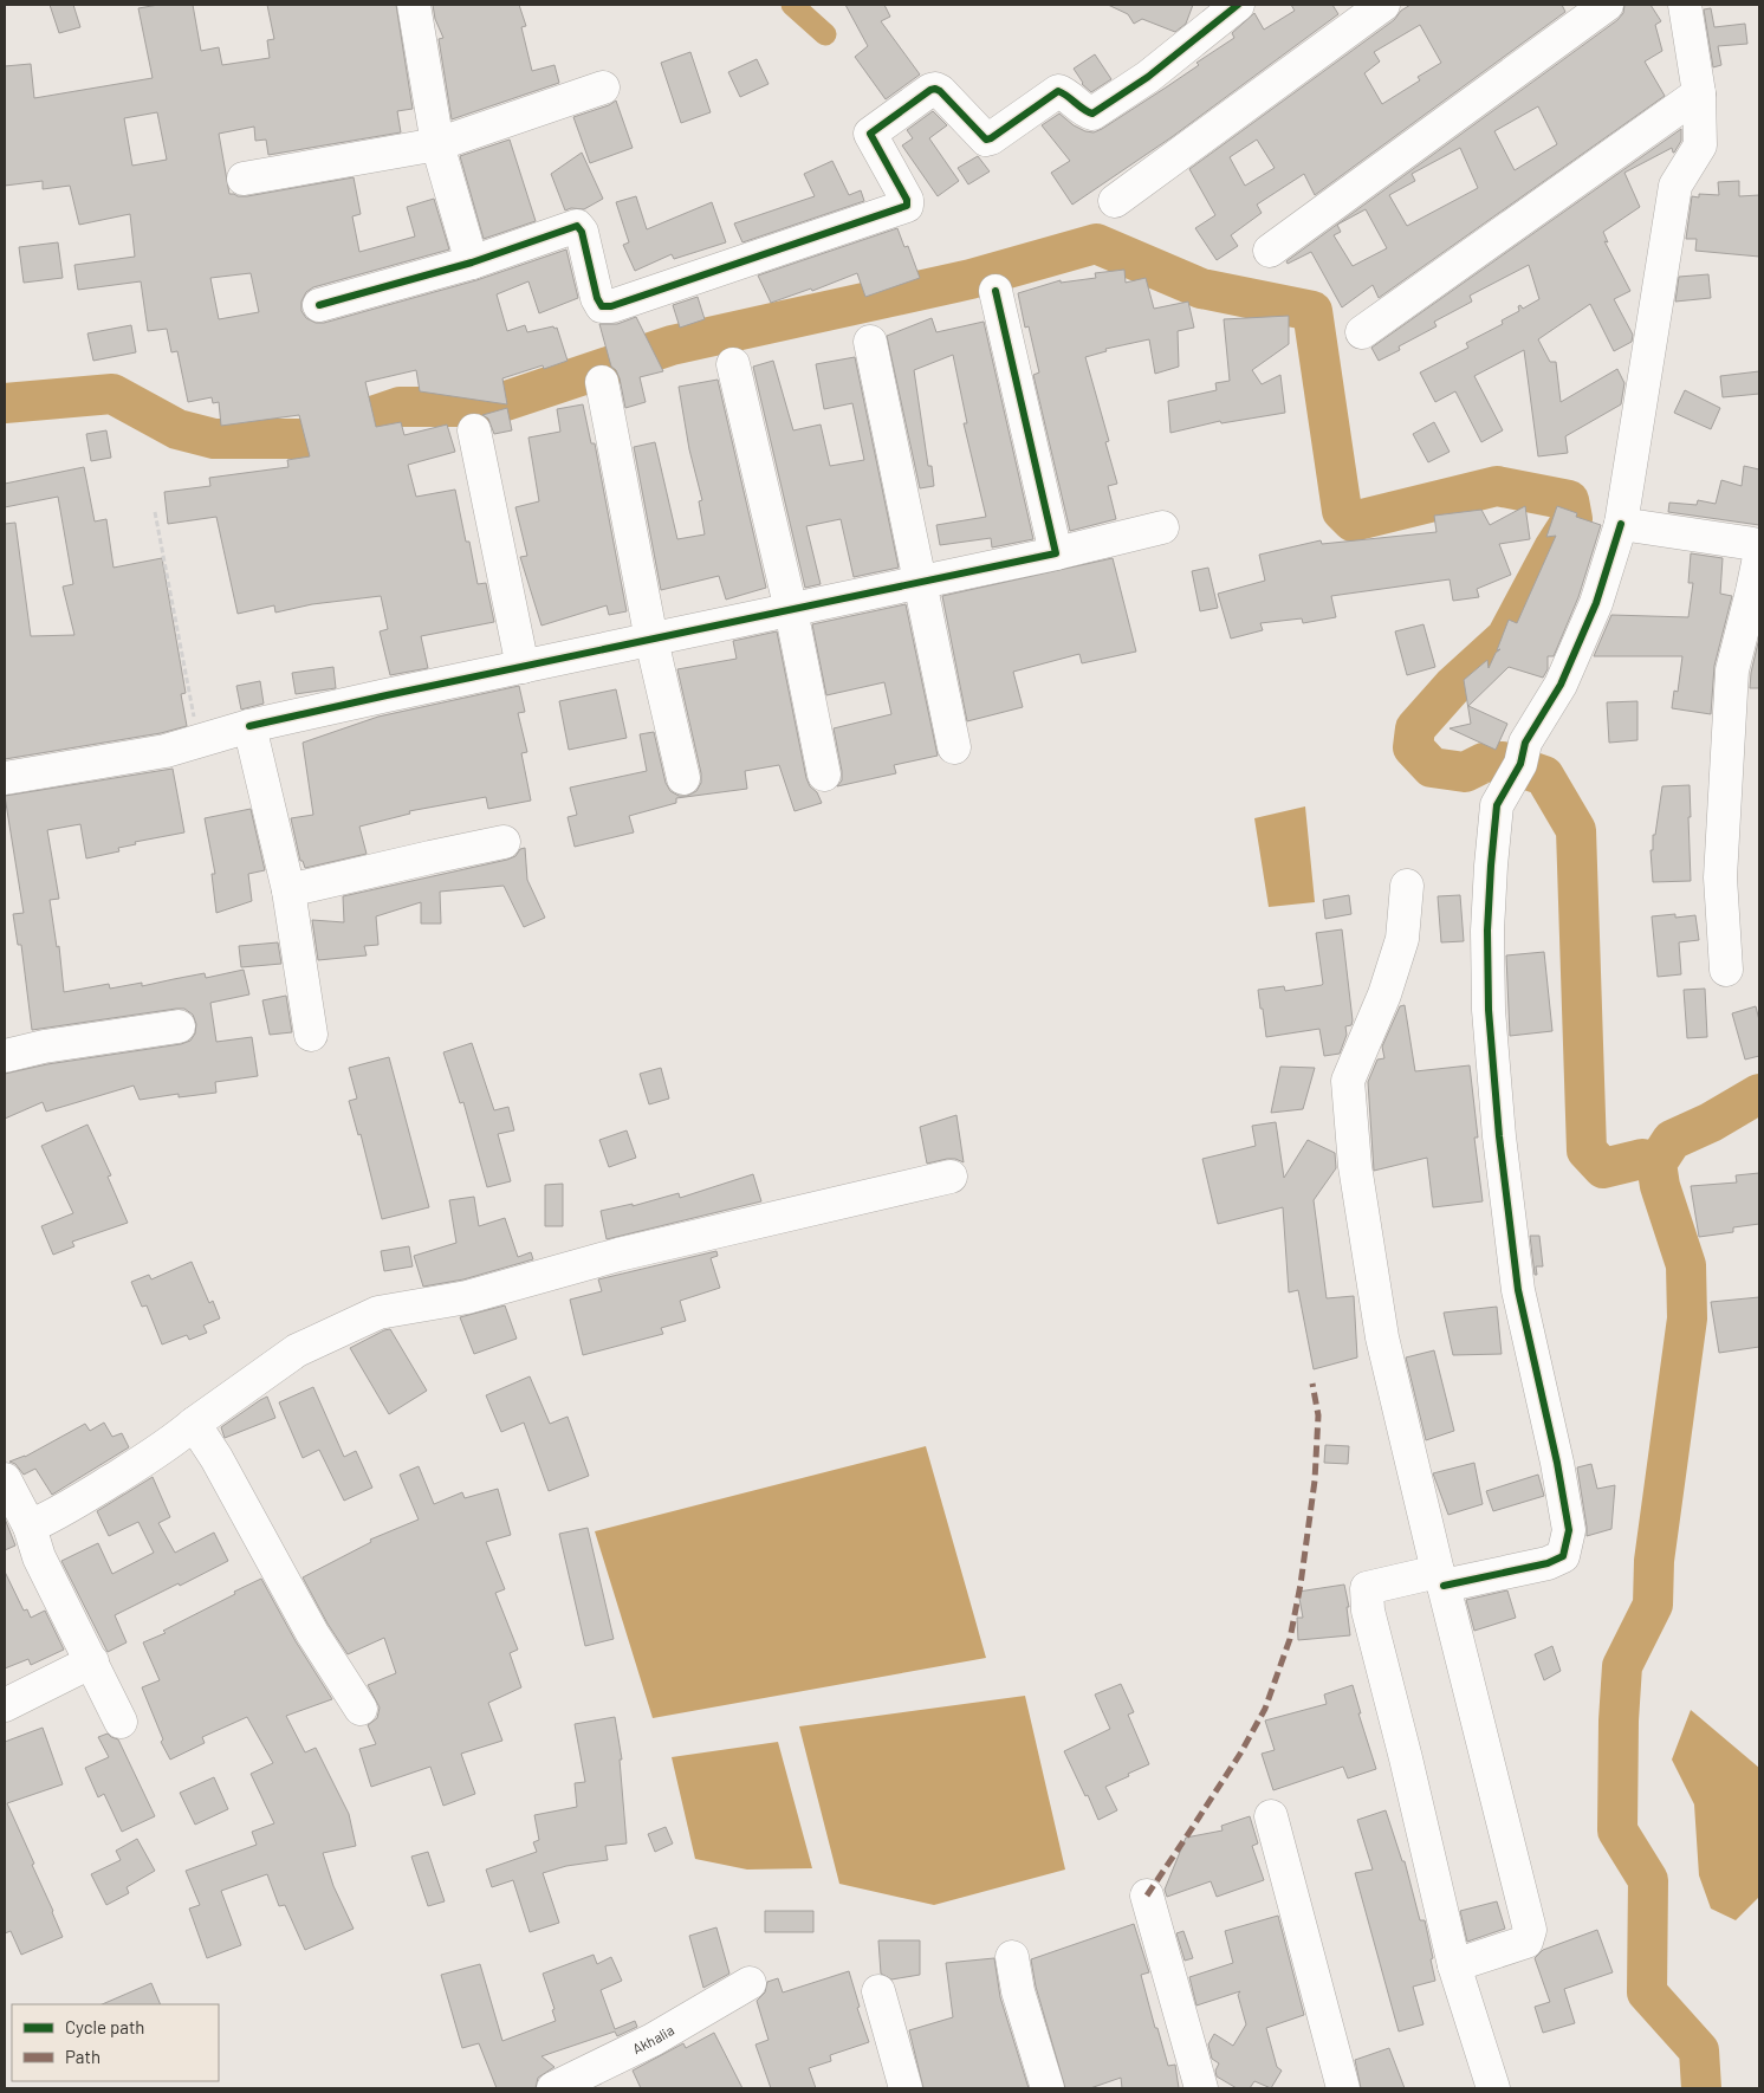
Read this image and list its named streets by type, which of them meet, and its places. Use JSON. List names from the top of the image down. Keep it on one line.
{"streets":{"street":["Akhalia"]},"legend":["Cycle path","Path"]}
